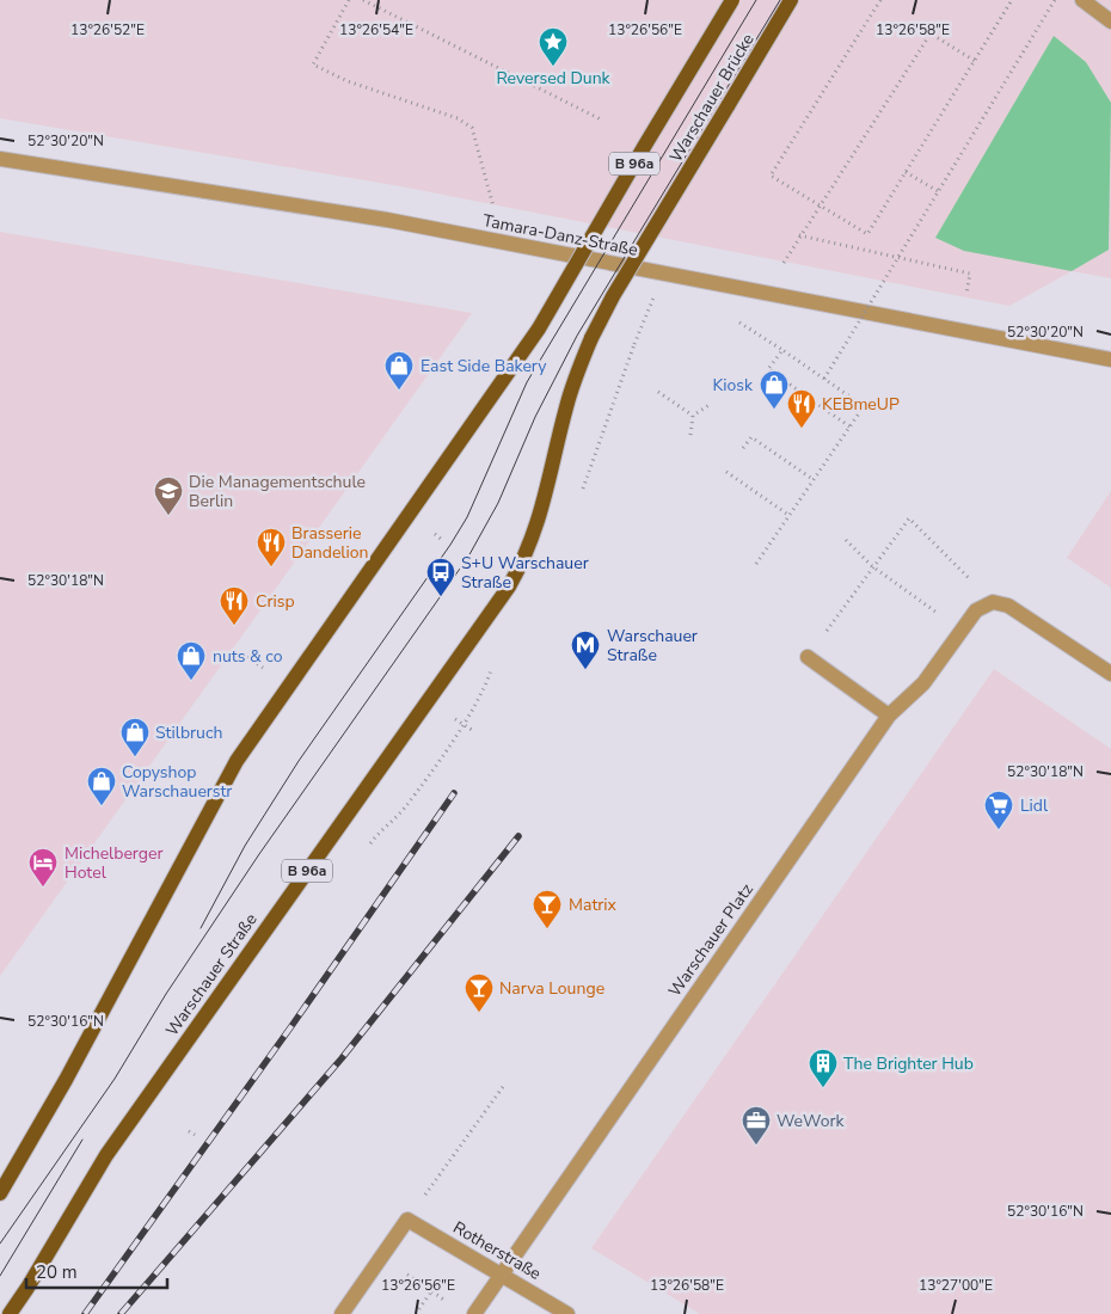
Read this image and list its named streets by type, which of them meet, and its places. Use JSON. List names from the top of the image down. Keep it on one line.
{"streets":{"main road":["Warschauer Brücke","B 96a","Warschauer Straße"],"street":["Tamara-Danz-Straße","Warschauer Platz","Rotherstraße"]},"crossings":[["Warschauer Brücke","Warschauer Straße"],["Warschauer Platz","Rotherstraße"]],"places":{"place":["Reversed Dunk"],"shop":["East Side Bakery","Kiosk","nuts & co","Stilbruch","Copyshop Warschauerstr"],"restaurant":["KEBmeUP","Brasserie Dandelion","Crisp"],"school or university":["Die Managementschule Berlin"],"bus stop":["S+U Warschauer Straße"],"metro station":["Warschauer Straße"],"supermarket":["Lidl"],"hotel":["Michelberger Hotel"],"bar":["Matrix","Narva Lounge"],"building":["The Brighter Hub"],"office":["WeWork"]},"scale_bar":"20 m","coordinates":["13°26'52\"E","13°26'54\"E","13°26'56\"E","13°26'58\"E","52°30'20\"N","52°30'18\"N","52°30'16\"N","13°27'00\"E"]}
